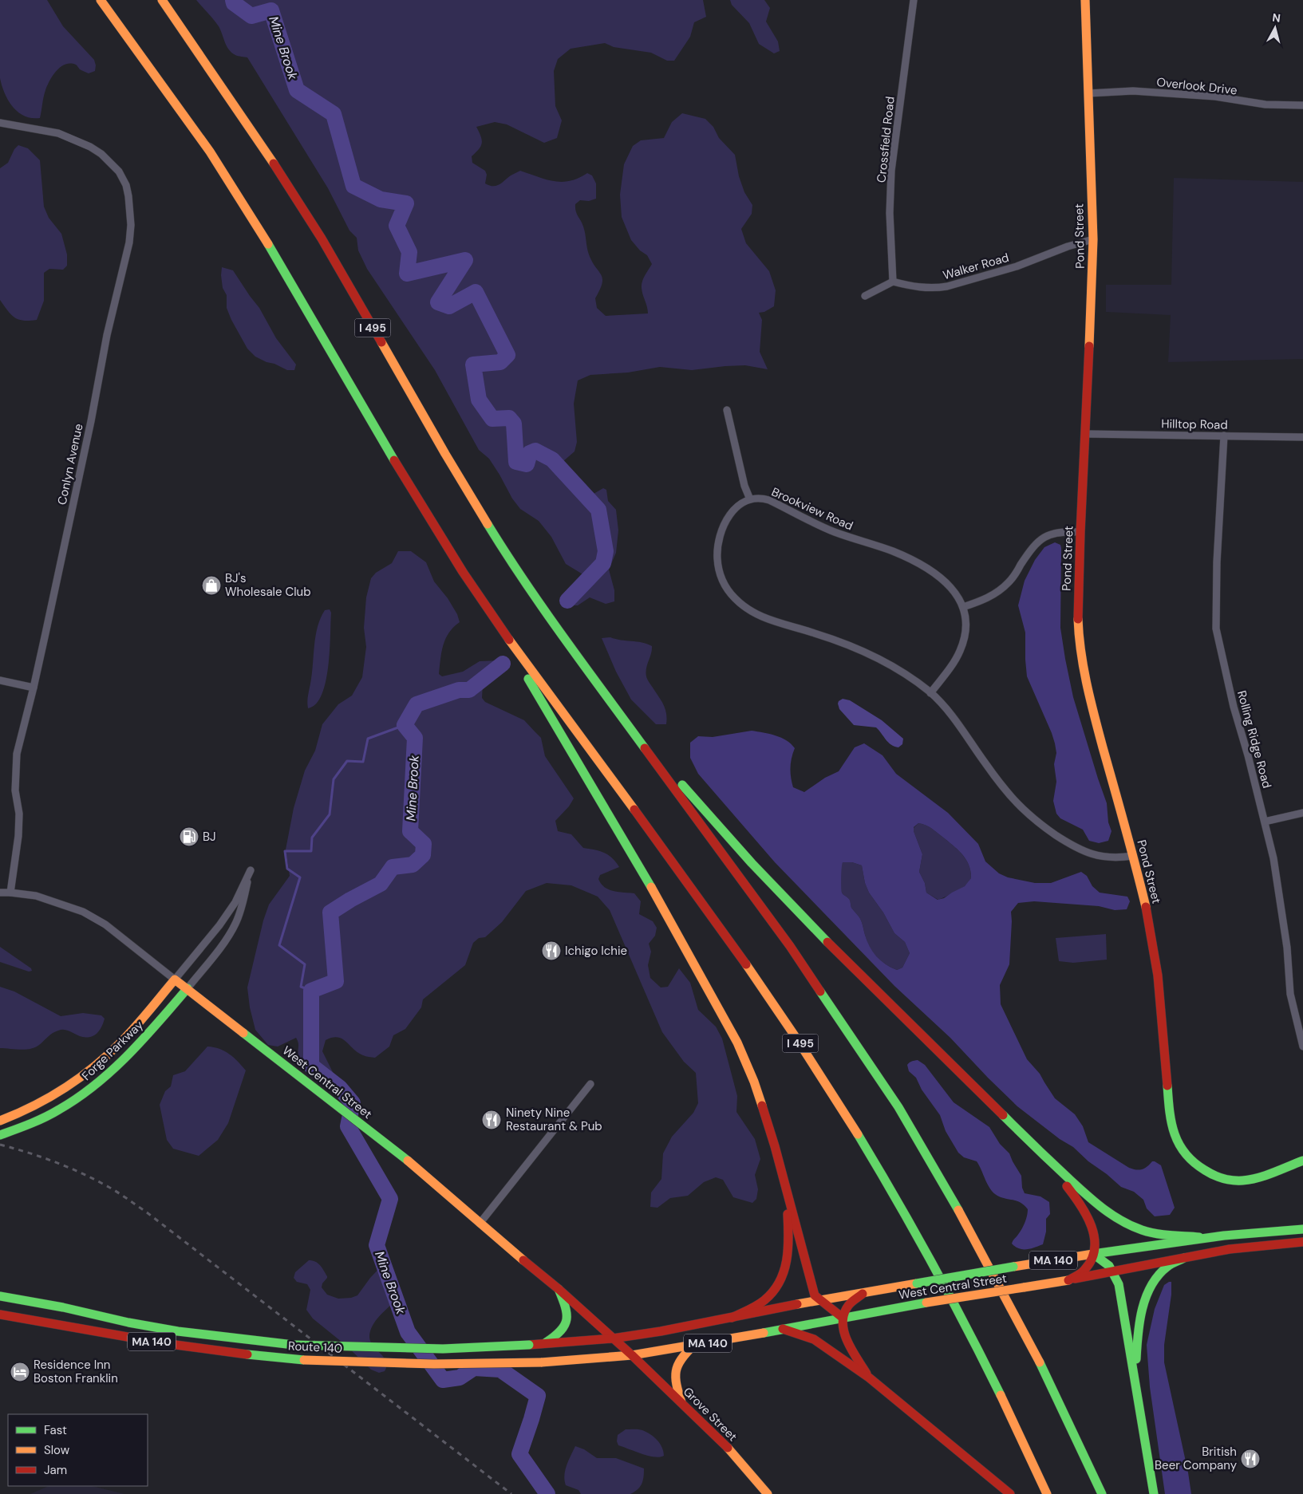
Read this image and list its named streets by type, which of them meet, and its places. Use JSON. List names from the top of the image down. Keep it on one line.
{"streets":{"main road":["Pond Street","I 495","Forge Parkway","West Central Street","MA 140","Route 140","Grove Street"],"street":["Overlook Drive","Crossfield Road","Walker Road","Hilltop Road","Conlyn Avenue","Brookview Road","Rolling Ridge Road"]},"crossings":[["Overlook Drive","Pond Street"],["Crossfield Road","Walker Road"],["Pond Street","Walker Road"],["Pond Street","Hilltop Road"],["Hilltop Road","Rolling Ridge Road"],["Conlyn Avenue","West Central Street"],["Forge Parkway","West Central Street"],["West Central Street","Route 140"],["West Central Street","Grove Street"],["Route 140","Grove Street"]],"water":["Mine Brook"],"places":{"shop":["BJ's Wholesale Club"],"fuel station":["BJ"],"restaurant":["Ichigo Ichie","Ninety Nine Restaurant & Pub","British Beer Company"],"hotel":["Residence Inn Boston Franklin"]},"legend":["Fast","Slow","Jam"],"north":"top"}
